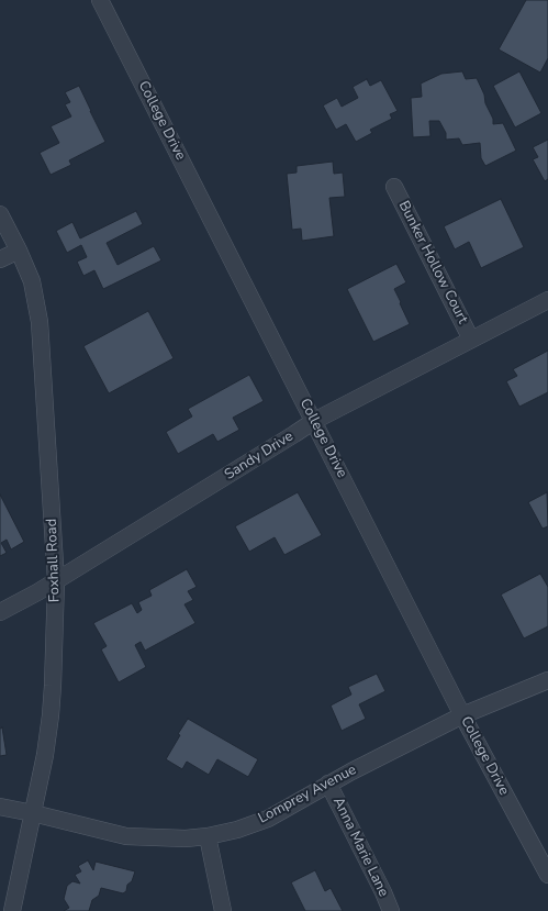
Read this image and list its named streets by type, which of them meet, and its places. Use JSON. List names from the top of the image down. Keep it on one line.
{"streets":{"street":["College Drive","Bunker Hollow Court","Sandy Drive","Foxhall Road","Lomprey Avenue","Anna Marie Lane"]},"crossings":[["College Drive","Sandy Drive"],["College Drive","Lomprey Avenue"],["Bunker Hollow Court","Sandy Drive"],["Sandy Drive","Foxhall Road"],["Foxhall Road","Lomprey Avenue"],["Lomprey Avenue","Anna Marie Lane"]]}
